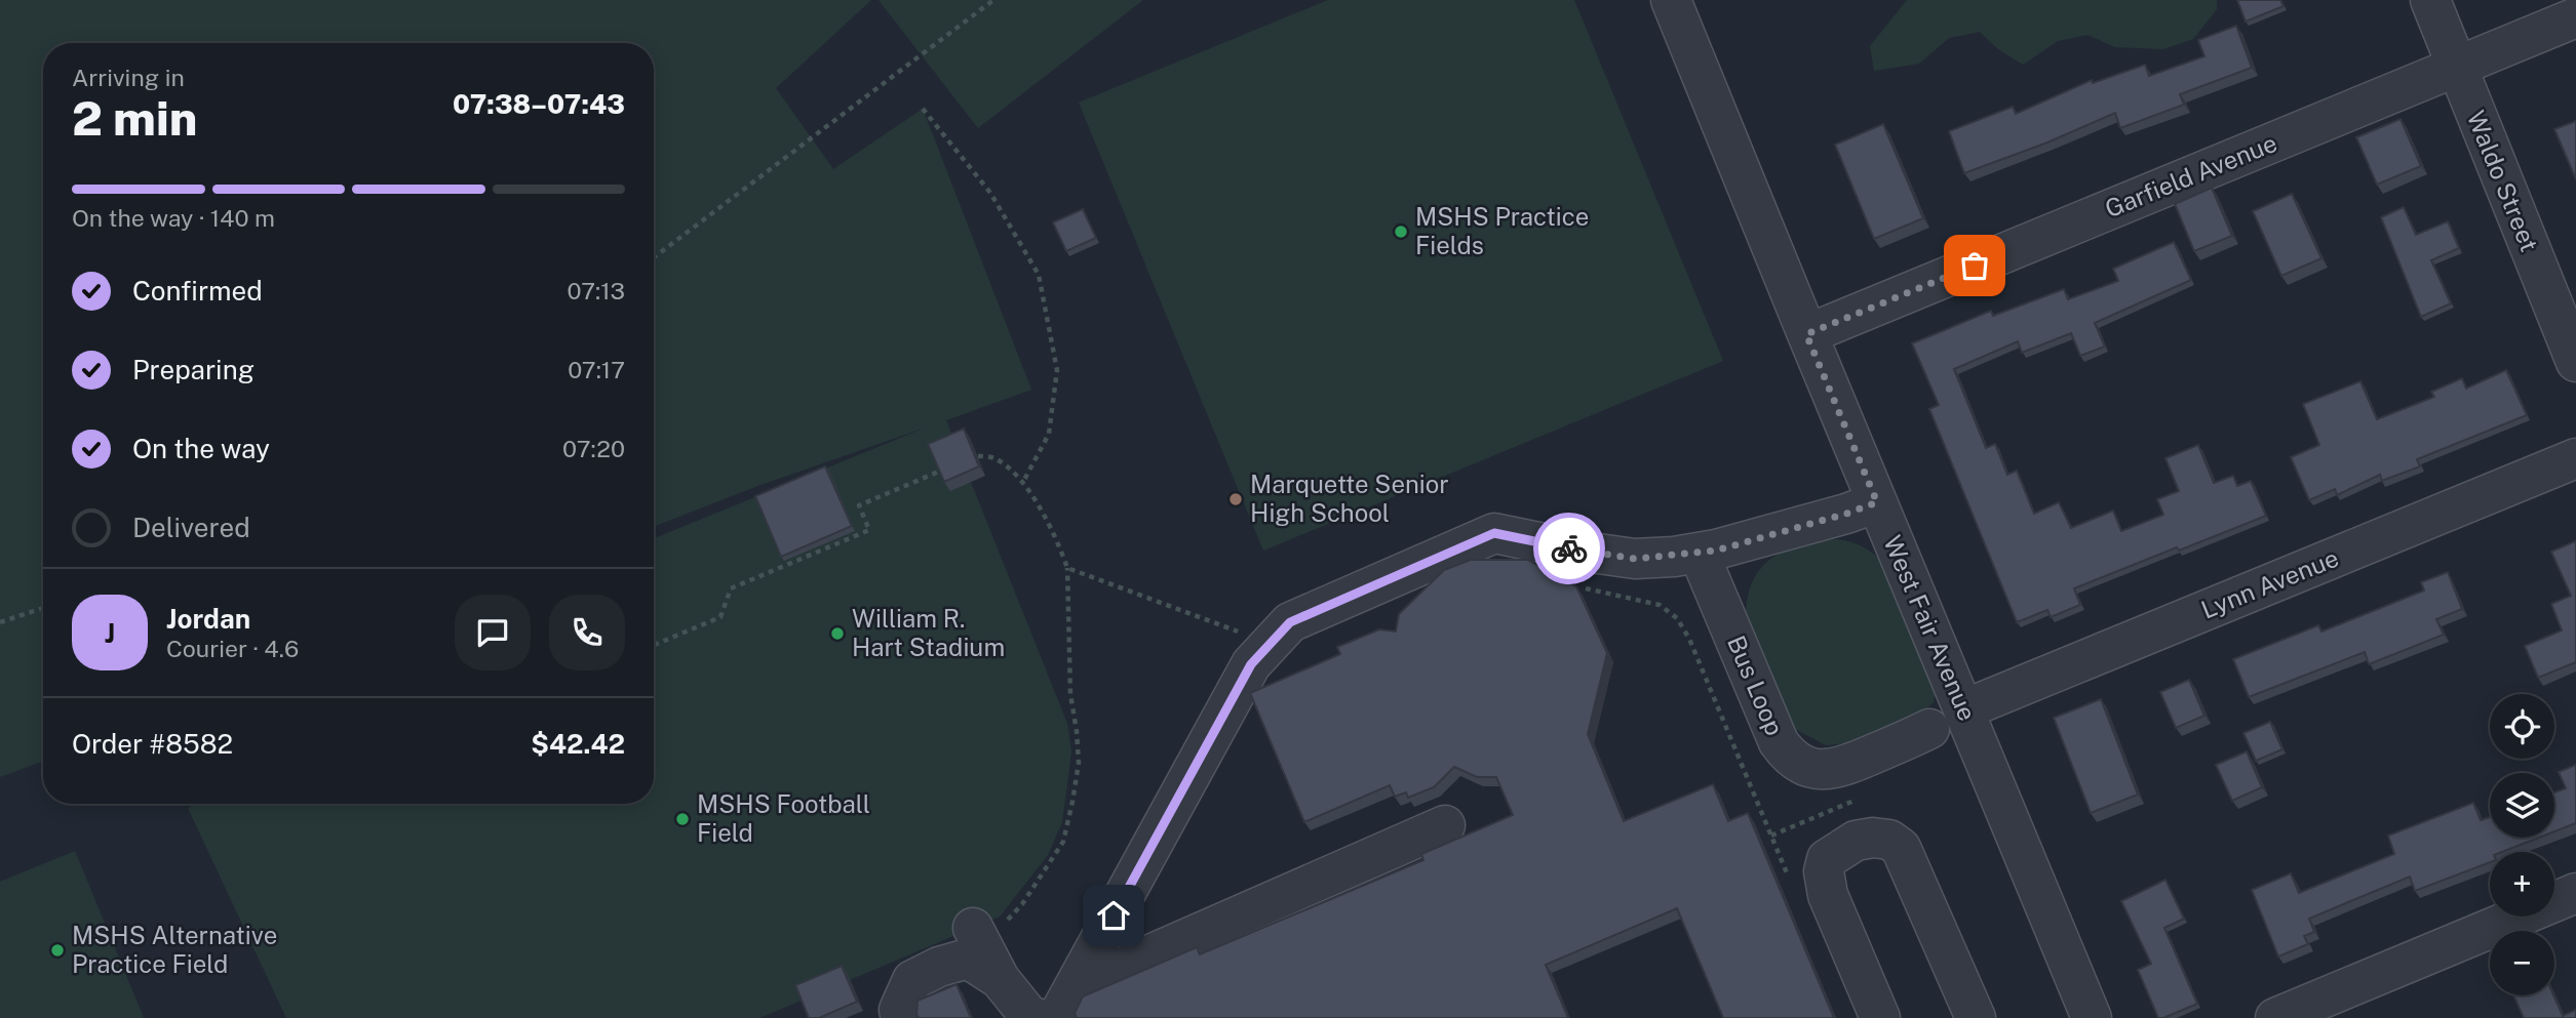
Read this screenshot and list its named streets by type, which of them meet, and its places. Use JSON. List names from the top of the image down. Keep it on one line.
{"streets":{"street":["Garfield Avenue","Waldo Street","Lynn Avenue","West Fair Avenue","Bus Loop"]},"crossings":[["Garfield Avenue","Waldo Street"],["Garfield Avenue","West Fair Avenue"],["Lynn Avenue","West Fair Avenue"]],"places":["MSHS Practice Fields","Marquette Senior High School","William R. Hart Stadium","MSHS Football Field","MSHS Alternative Practice Field"],"page":{"heading":["2 min","Arriving in","07:38–07:43"],"panel":["Jordan","Courier · 4.6","Order #8582","$42.42"],"bar":"On the way · 140 m","list":[["Confirmed","07:13"],["Preparing","07:17"],["On the way","07:20"],"Delivered"],"round":"J","map_buttons":["+","−"]}}
